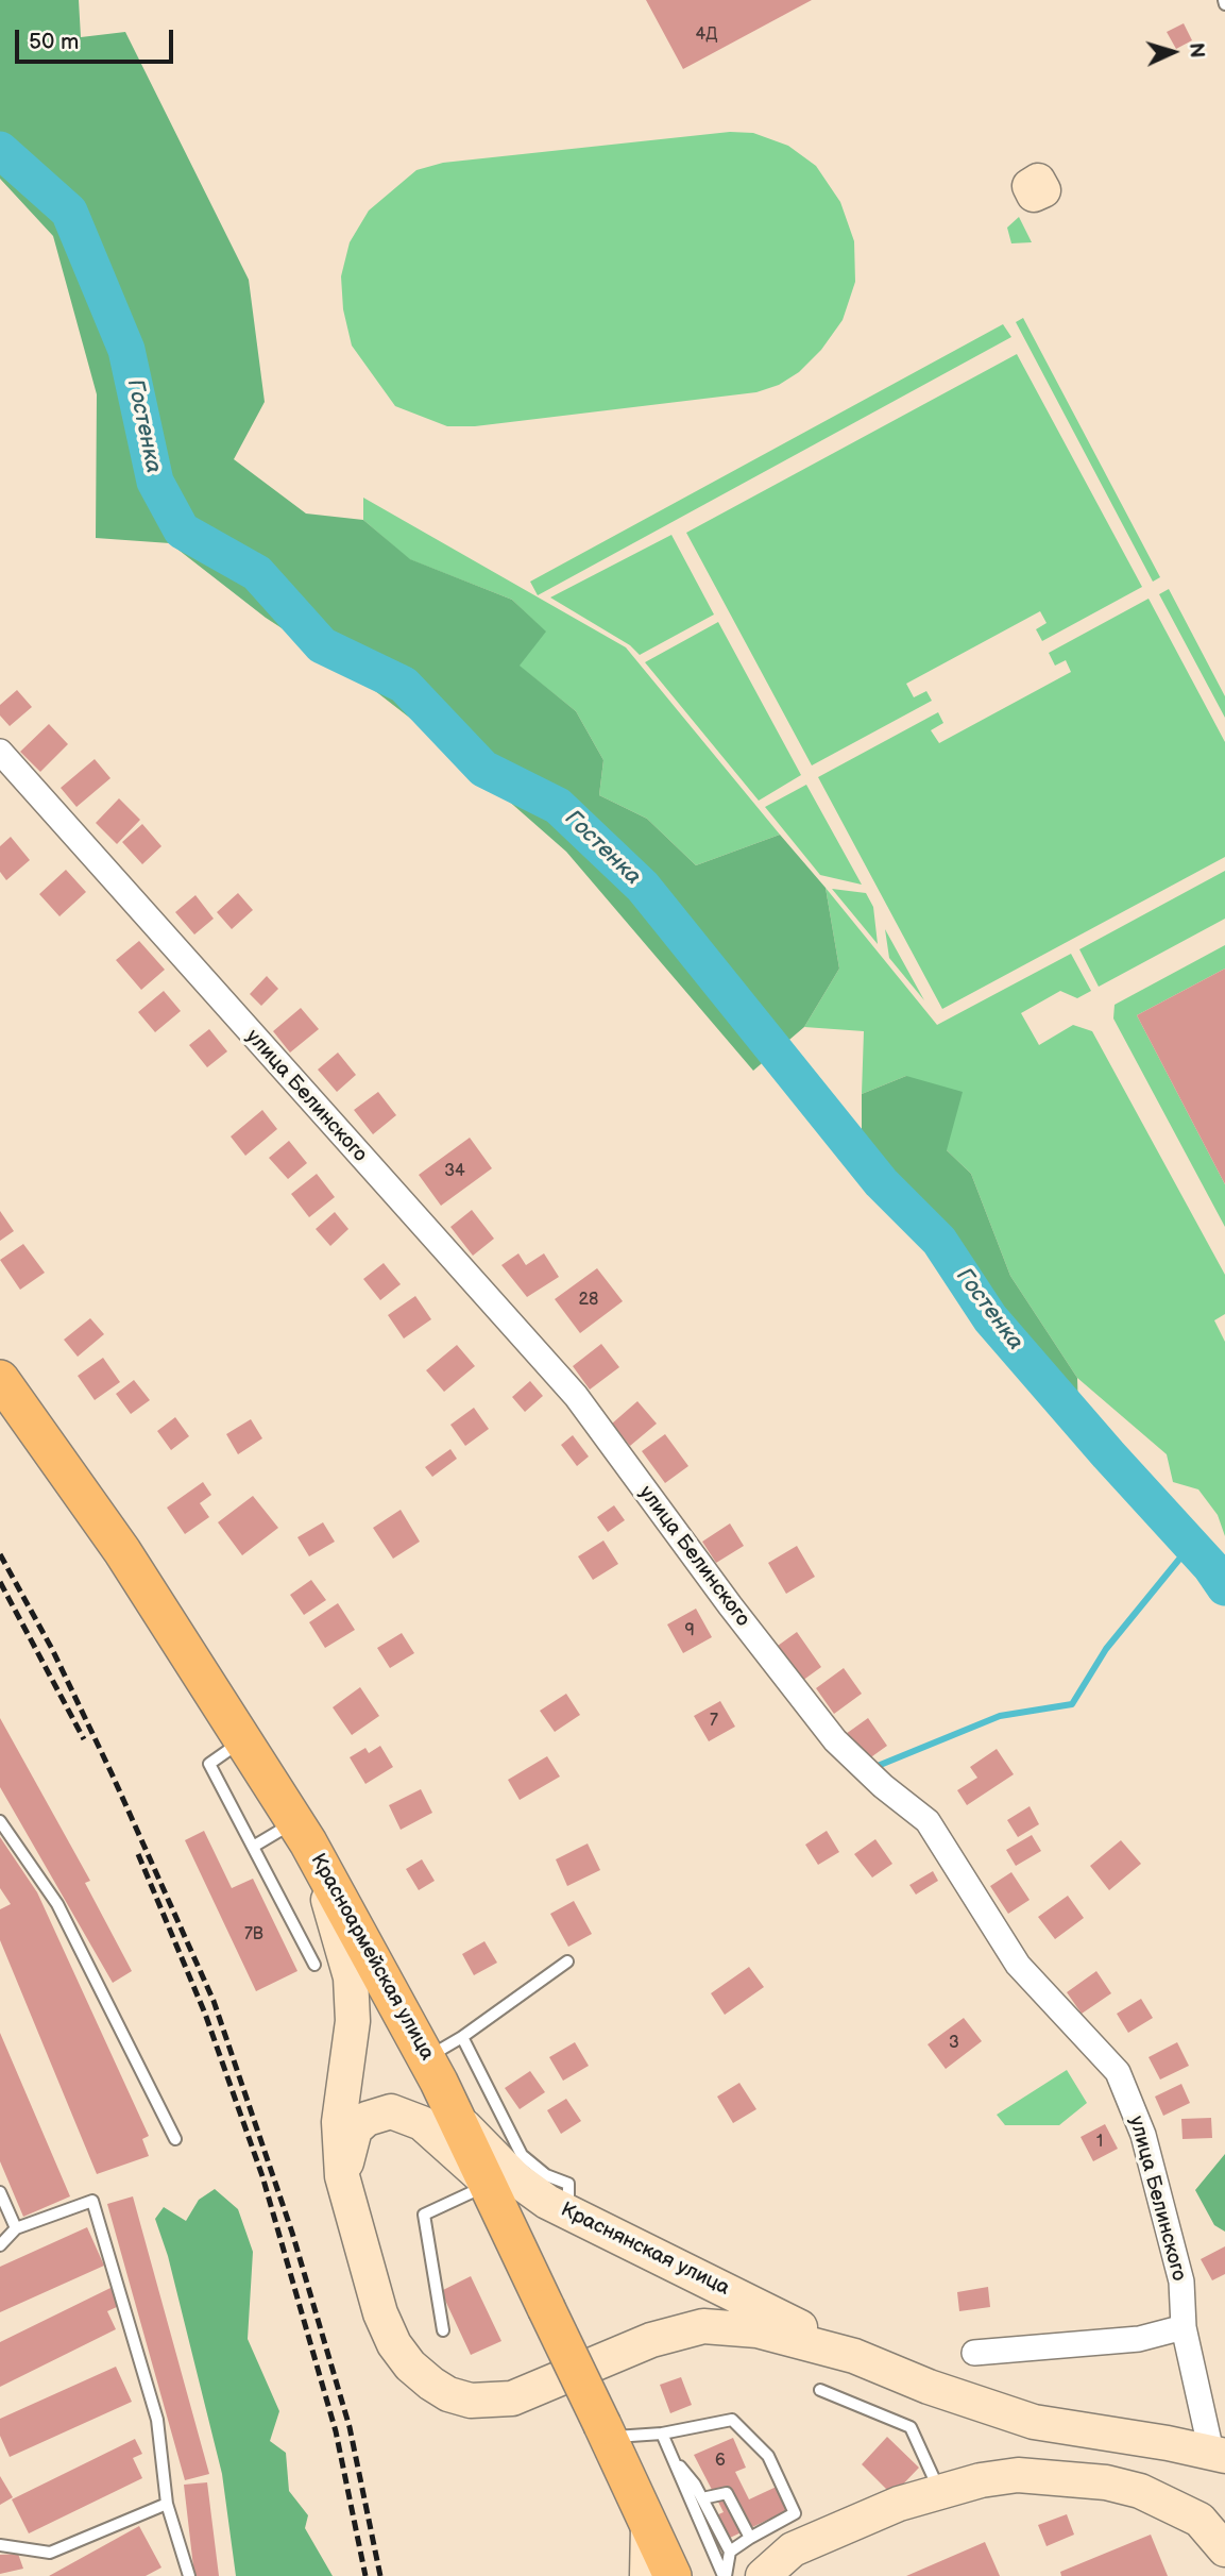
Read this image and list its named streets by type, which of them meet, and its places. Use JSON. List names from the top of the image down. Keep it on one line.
{"streets":{"main road":["Красноармейская улица","Краснянская улица"],"street":["улица Белинского"]},"crossings":[["Красноармейская улица","Краснянская улица"]],"water":["Гостенка"],"house_numbers":["4Д","34","28","9","7","7В","3","1","6"],"scale_bar":"50 m","north":"right"}
